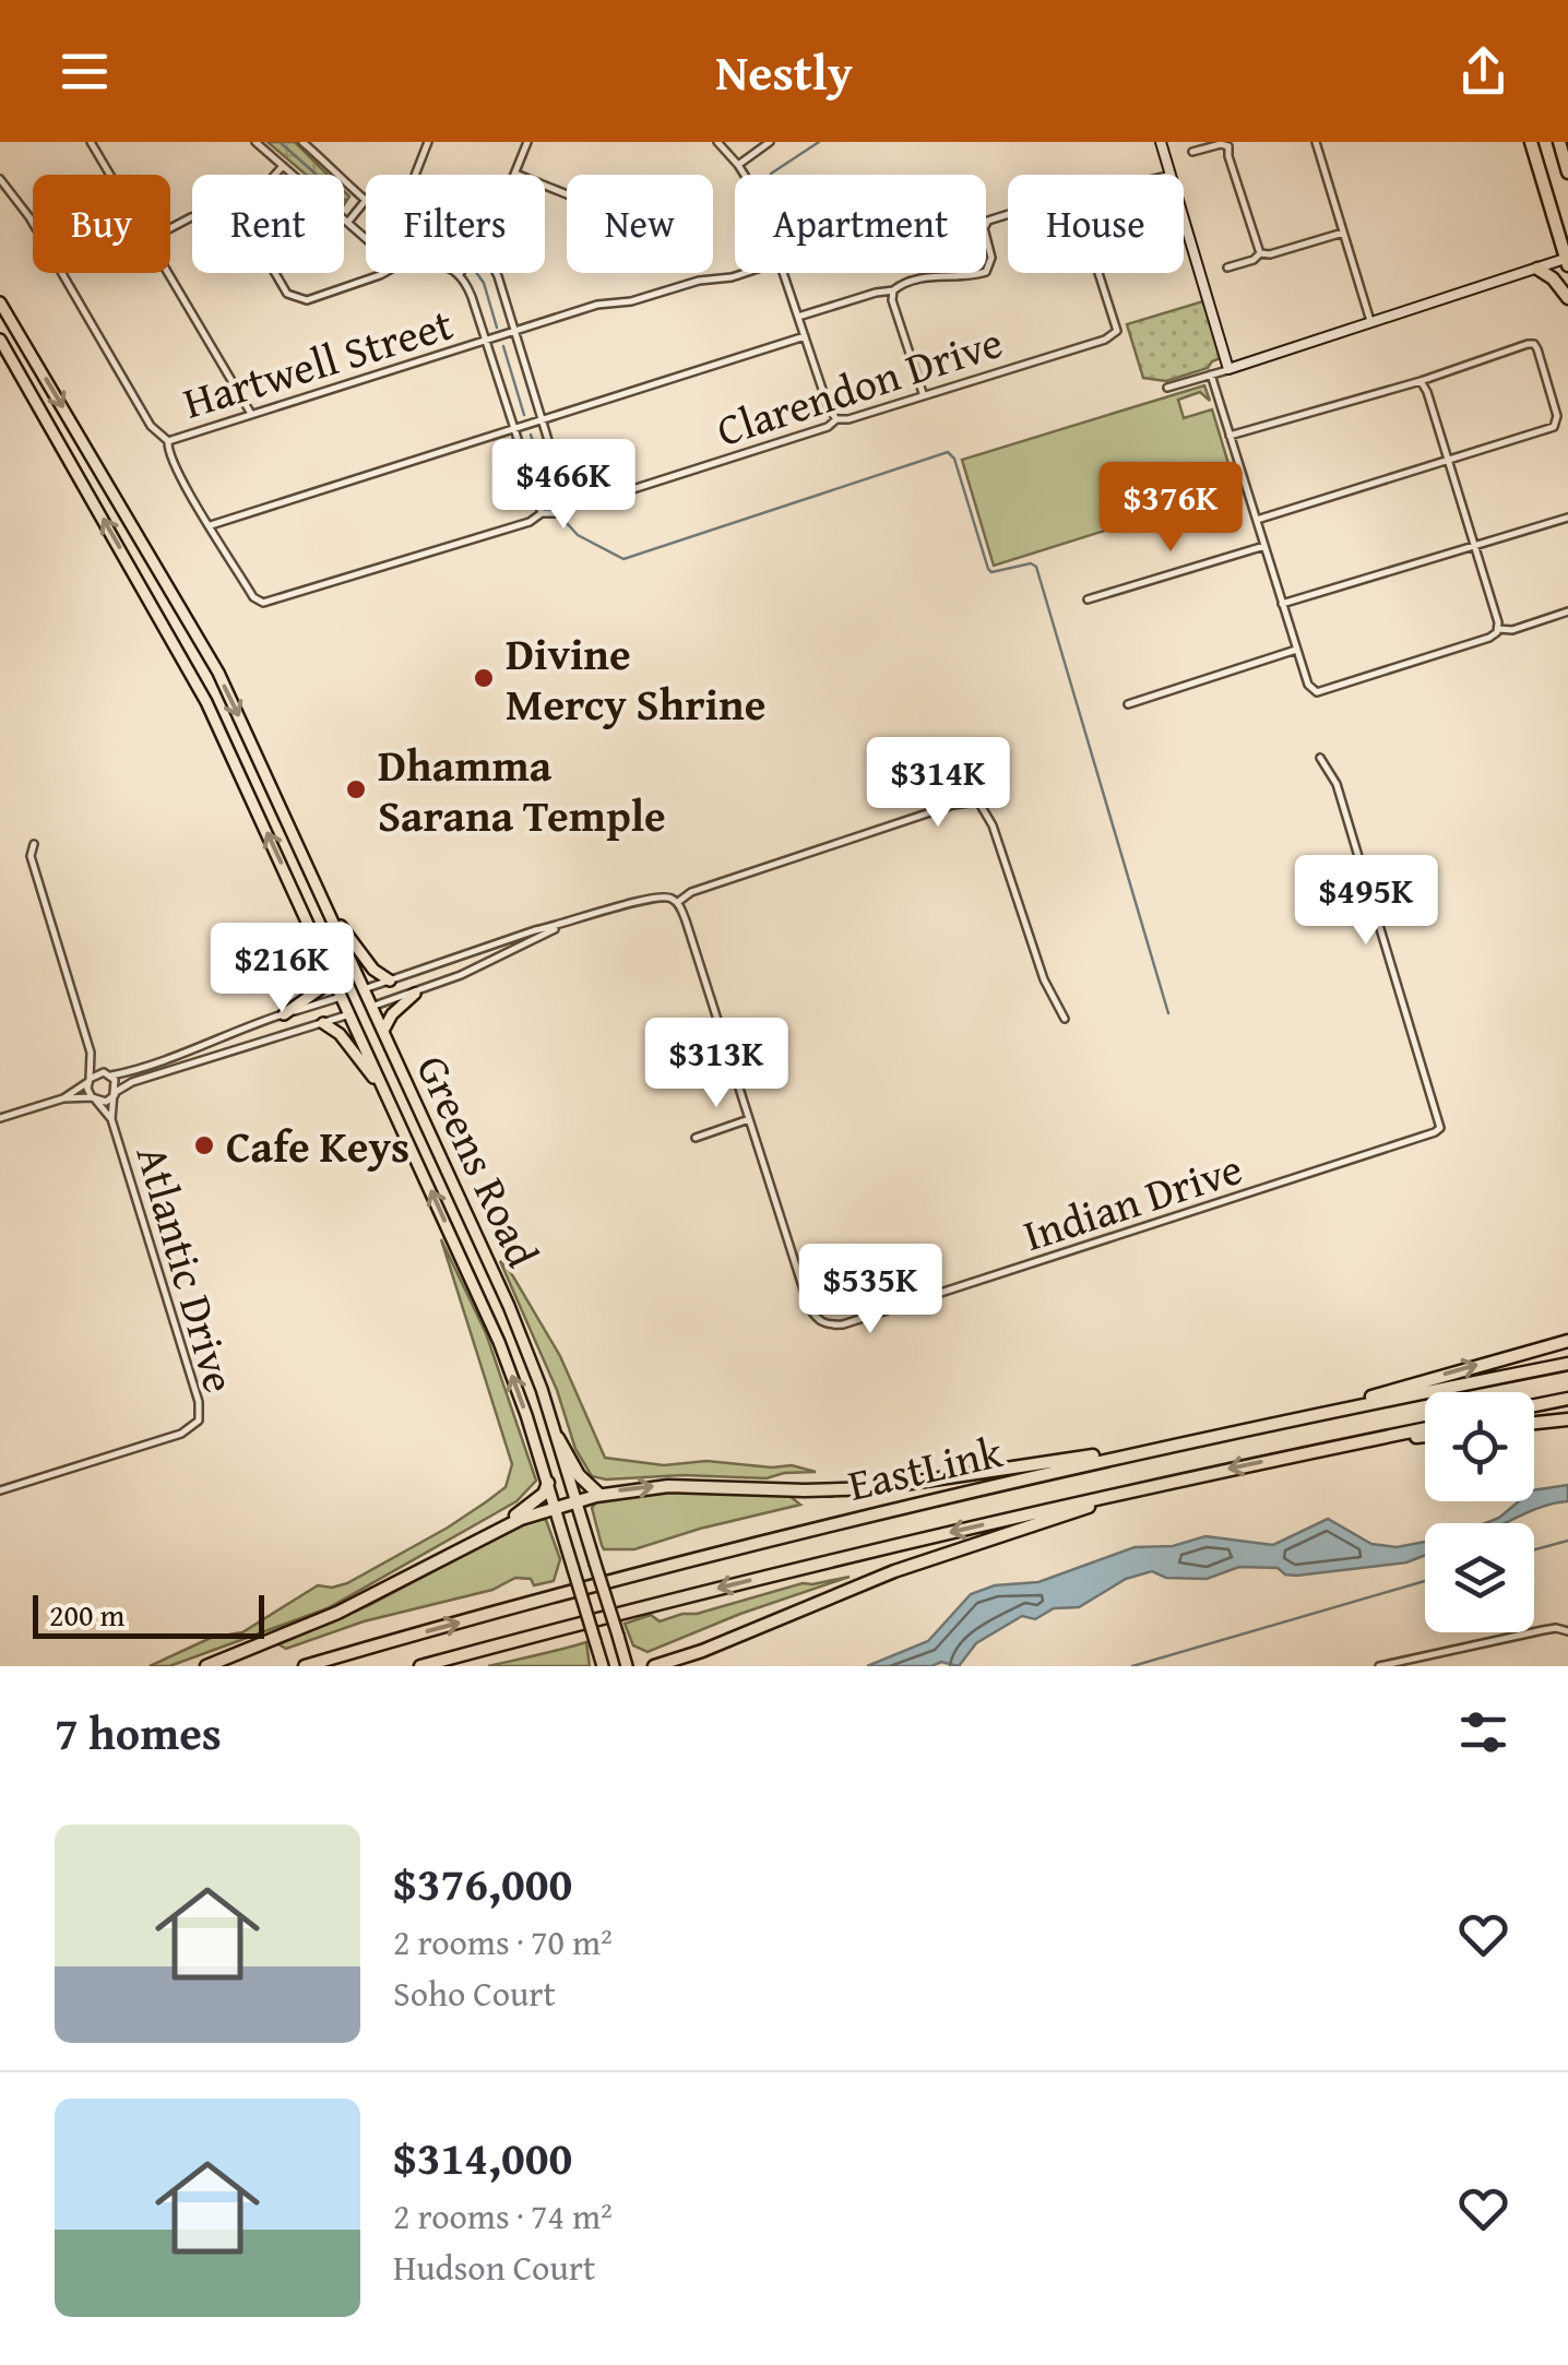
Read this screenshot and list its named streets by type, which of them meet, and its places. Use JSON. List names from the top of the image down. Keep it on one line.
{"streets":{"highway":["EastLink"],"main road":["Greens Road"],"street":["Hartwell Street","Clarendon Drive","Indian Drive","Atlantic Drive"]},"crossings":[["Hartwell Street","Clarendon Drive"]],"places":["Divine Mercy Shrine","Dhamma Sarana Temple","Cafe Keys"],"scale_bar":"200 m","page":{"header":"Nestly","chip":["Buy","Rent","Filters","New","Apartment","House"],"price":["$466K","$376K","$314K","$495K","$216K","$313K","$535K"],"scale":"200 m","heading":"7 homes","list":[{"name":"$376,000","note":"2 rooms · 70 m² · Soho Court"},{"name":"$314,000","note":"2 rooms · 74 m² · Hudson Court"}]}}
